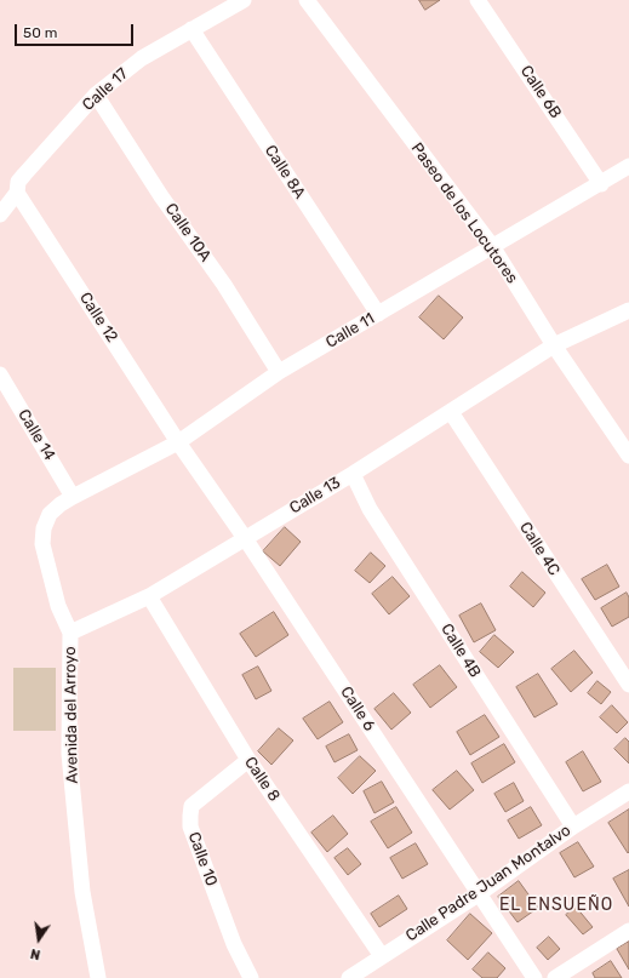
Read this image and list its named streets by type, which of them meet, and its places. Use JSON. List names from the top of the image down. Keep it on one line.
{"streets":{"street":["Calle 17","Calle 6B","Calle 8A","Paseo de los Locutores","Calle 10A","Calle 12","Calle 11","Calle 14","Calle 13","Calle 4C","Calle 4B","Calle 6","Avenida del Arroyo","Calle 8","Calle 10","Calle Padre Juan Montalvo"]},"crossings":[["Calle 17","Calle 8A"],["Calle 17","Calle 10A"],["Calle 17","Calle 12"],["Calle 6B","Calle 11"],["Calle 8A","Calle 11"],["Paseo de los Locutores","Calle 11"],["Paseo de los Locutores","Calle 13"],["Calle 10A","Calle 11"],["Calle 12","Calle 11"],["Calle 12","Calle 6"],["Calle 11","Calle 14"],["Calle 11","Calle 6"],["Calle 11","Avenida del Arroyo"],["Calle 14","Avenida del Arroyo"],["Calle 13","Calle 4C"],["Calle 13","Calle 4B"],["Calle 13","Calle 6"],["Calle 13","Avenida del Arroyo"],["Calle 13","Calle 8"],["Calle 4B","Calle Padre Juan Montalvo"],["Calle 6","Calle Padre Juan Montalvo"],["Calle 8","Calle 10"],["Calle 8","Calle Padre Juan Montalvo"]],"districts":["EL ENSUEÑO"],"scale_bar":"50 m","north":"bottom"}
